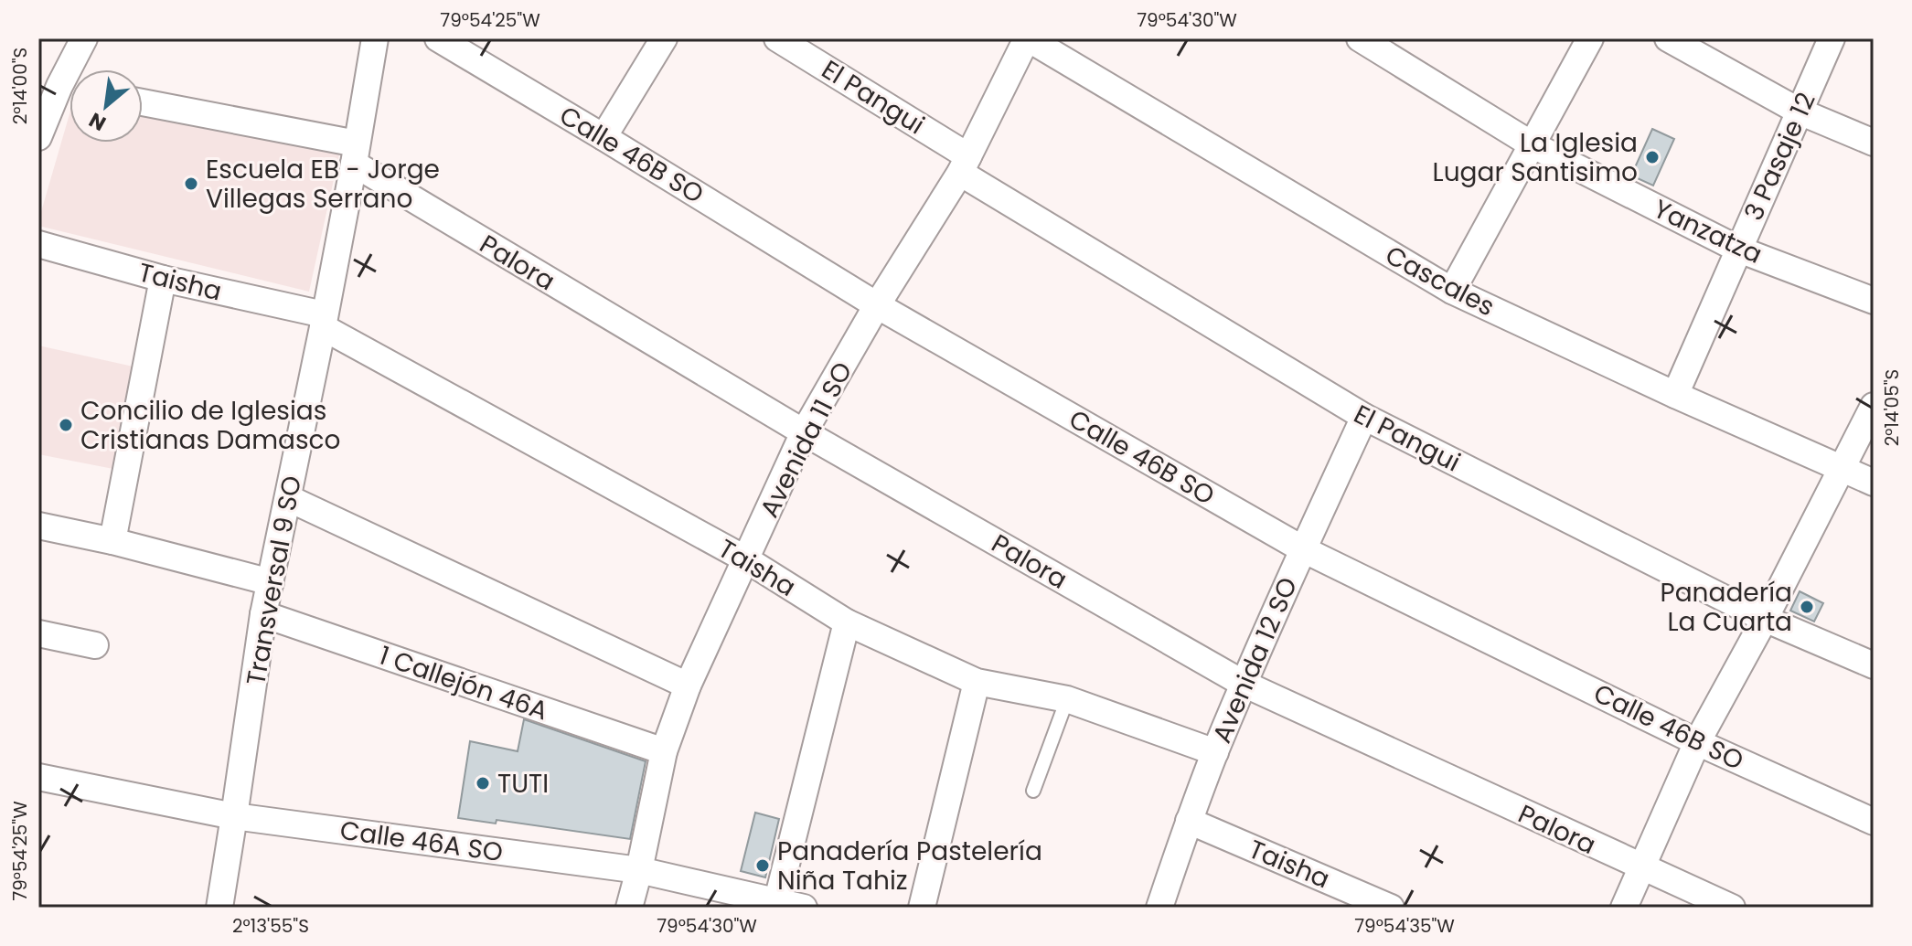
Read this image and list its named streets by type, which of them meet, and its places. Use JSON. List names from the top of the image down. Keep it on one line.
{"streets":{"street":["El Pangui","Calle 46B SO","3 Pasaje 12","Yanzatza","Palora","Cascales","Taisha","Avenida 11 SO","Transversal 9 SO","Avenida 12 SO","1 Callejón 46A","Calle 46A SO"]},"crossings":[["El Pangui","Avenida 11 SO"],["El Pangui","Avenida 12 SO"],["Calle 46B SO","Avenida 11 SO"],["Calle 46B SO","Avenida 12 SO"],["3 Pasaje 12","Yanzatza"],["3 Pasaje 12","Cascales"],["Palora","Avenida 11 SO"],["Palora","Transversal 9 SO"],["Palora","Avenida 12 SO"],["Cascales","Avenida 11 SO"],["Taisha","Avenida 11 SO"],["Taisha","Transversal 9 SO"],["Taisha","Avenida 12 SO"],["Avenida 11 SO","1 Callejón 46A"],["Avenida 11 SO","Calle 46A SO"],["Transversal 9 SO","1 Callejón 46A"],["Transversal 9 SO","Calle 46A SO"]],"places":["La Iglesia Lugar Santisimo","Escuela EB - Jorge Villegas Serrano","Concilio de Iglesias Cristianas Damasco","Panadería La Cuarta","TUTI","Panadería Pastelería Niña Tahiz"],"north":"bottom left","coordinates":["79°54'25\"W","79°54'30\"W","2°14'00\"S","2°14'05\"S","2°13'55\"S","79°54'35\"W"]}
